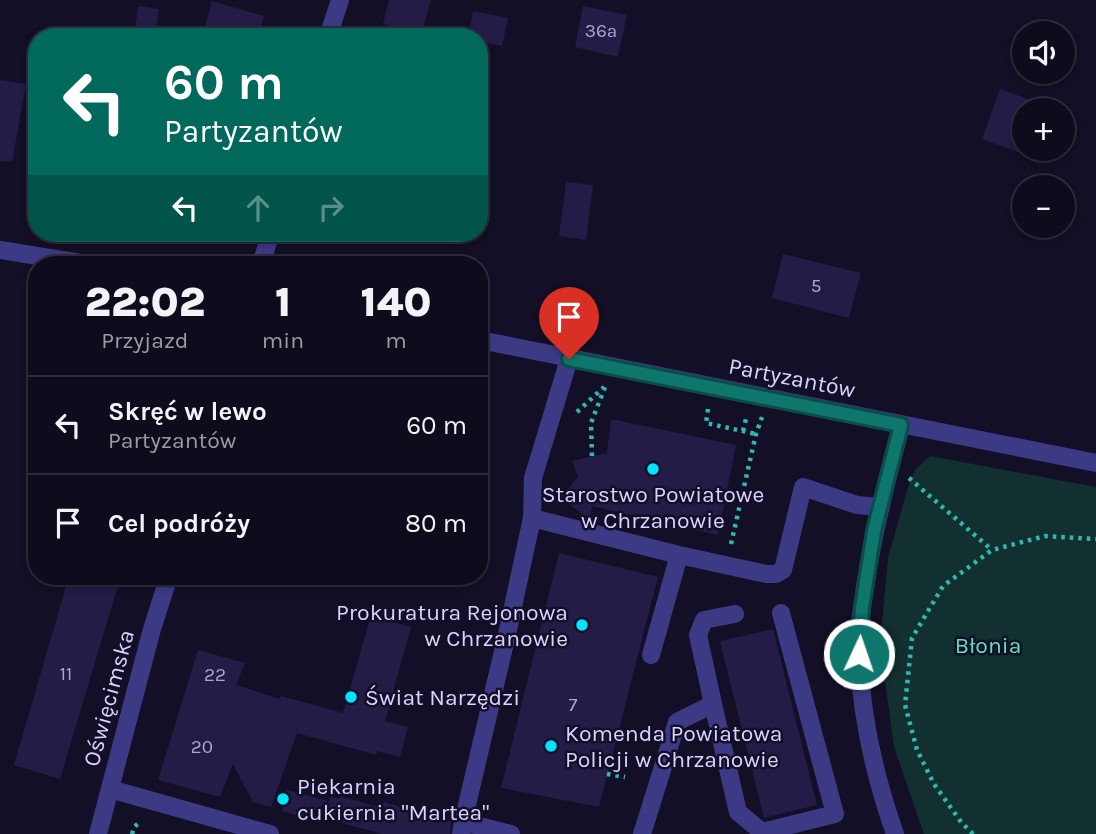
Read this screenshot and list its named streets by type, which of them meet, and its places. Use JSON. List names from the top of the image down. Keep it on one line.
{"streets":{"street":["Partyzantów","Oświęcimska"]},"parks":["Błonia"],"places":["Starostwo Powiatowe w Chrzanowie","Prokuratura Rejonowa w Chrzanowie","Świat Narzędzi","Komenda Powiatowa Policji w Chrzanowie","Piekarnia cukiernia \"Martea\""],"house_numbers":["36a","5","11","22","7","20"],"page":{"map_buttons":["+","−"],"turn":["60 m","Partyzantów"],"eta":["22:02","Przyjazd","1","min","140","m"],"list":[{"name":"Skręć w lewo","note":"Partyzantów","value":"60 m"},{"name":"Cel podróży","value":"80 m"}]}}
